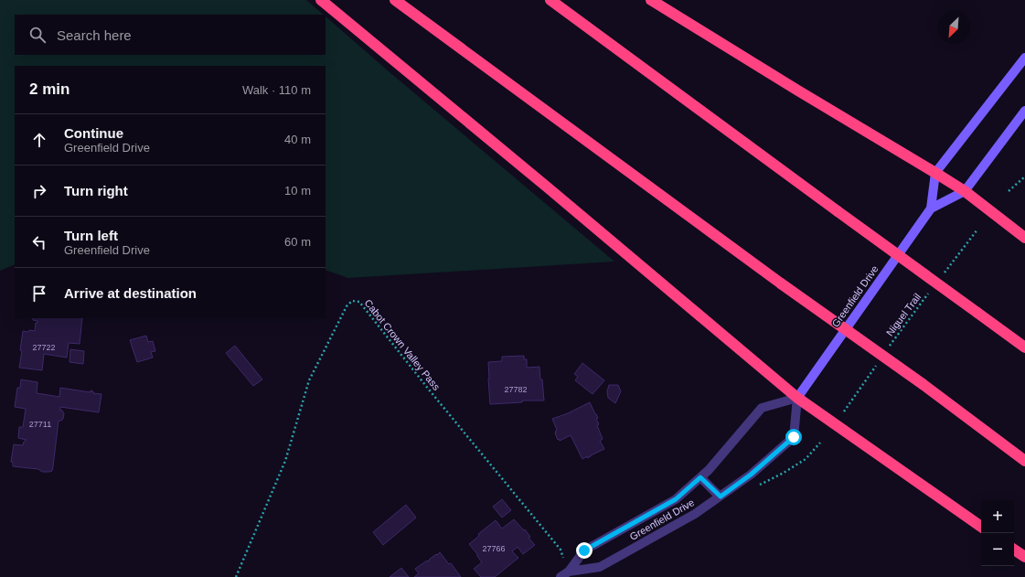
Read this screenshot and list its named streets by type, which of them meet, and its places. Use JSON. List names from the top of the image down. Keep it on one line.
{"streets":{"main road":["Greenfield Drive"],"path":["Niguel Trail","Cabot Crown Valley Pass"]},"house_numbers":["27722","27782","27711","27766"],"north":"bottom left","page":{"search":"Search here","heading":["2 min","Walk · 110 m"],"list":[["Continue","Greenfield Drive","40 m"],["Turn right","10 m"],["Turn left","Greenfield Drive","60 m"],"Arrive at destination"],"map_buttons":["+","−"]}}
